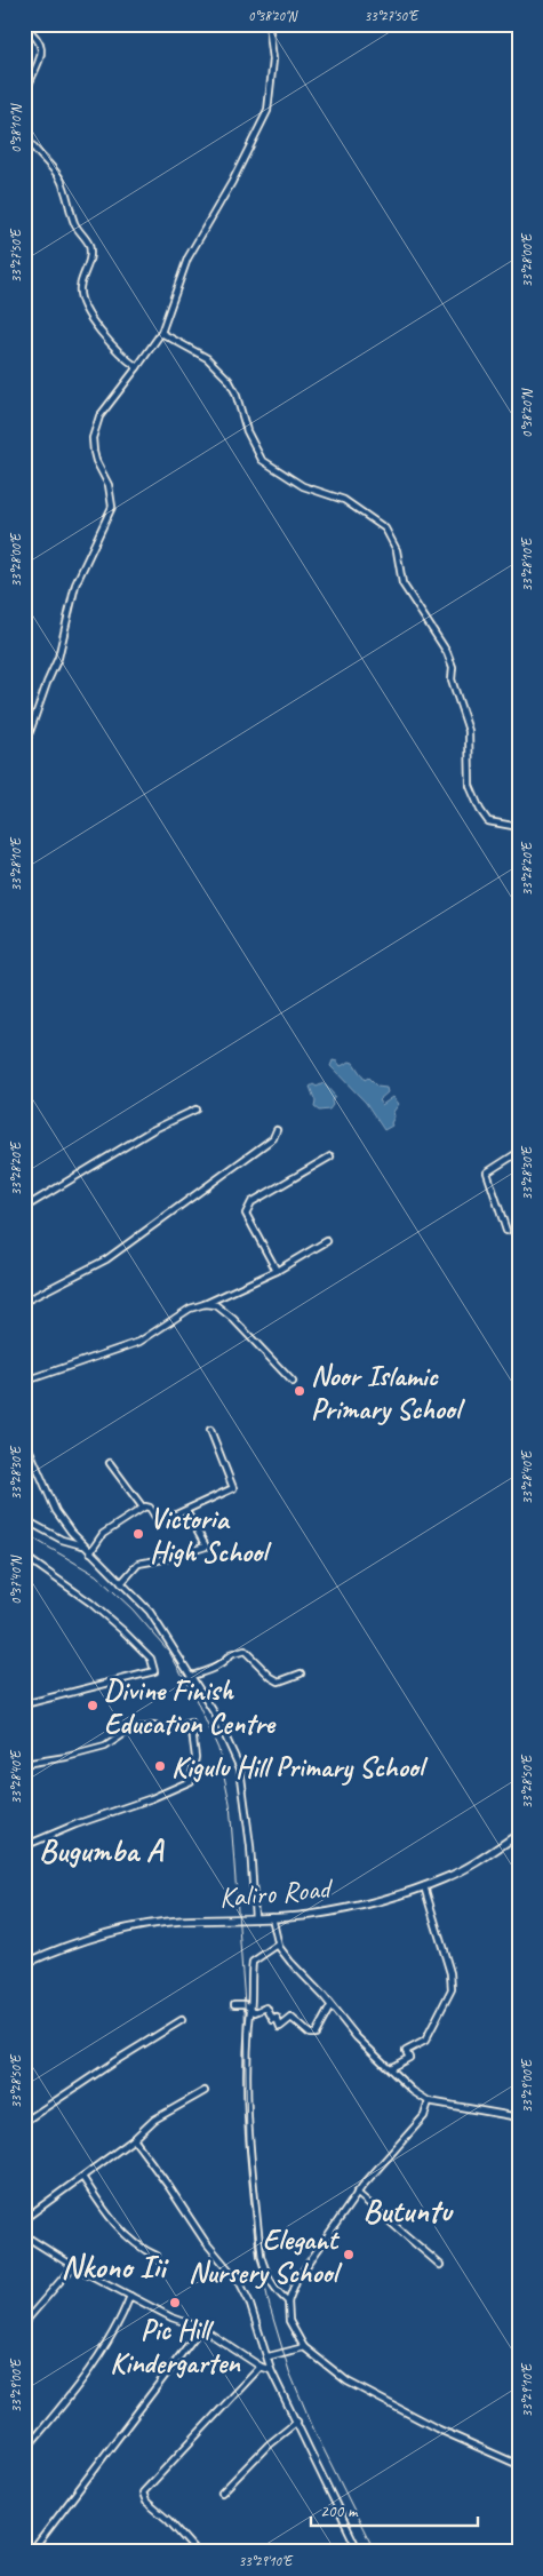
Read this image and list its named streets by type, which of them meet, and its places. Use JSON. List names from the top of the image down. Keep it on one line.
{"streets":{"main road":["Kaliro Road"]},"districts":["Bugumba A","Butuntu","Nkono Iii"],"places":["Noor Islamic Primary School","Victoria High School","Divine Finish Education Centre","Kigulu Hill Primary School","Elegant Nursery School","Pic Hill Kindergarten"],"scale_bar":"200 m","coordinates":["0°38'20\"N","33°27'50\"E","0°38'10\"N","33°28'00\"E","33°28'10\"E","33°28'20\"E","33°28'30\"E","33°28'40\"E","0°37'40\"N","33°28'50\"E","33°29'00\"E","33°29'10\"E"]}
